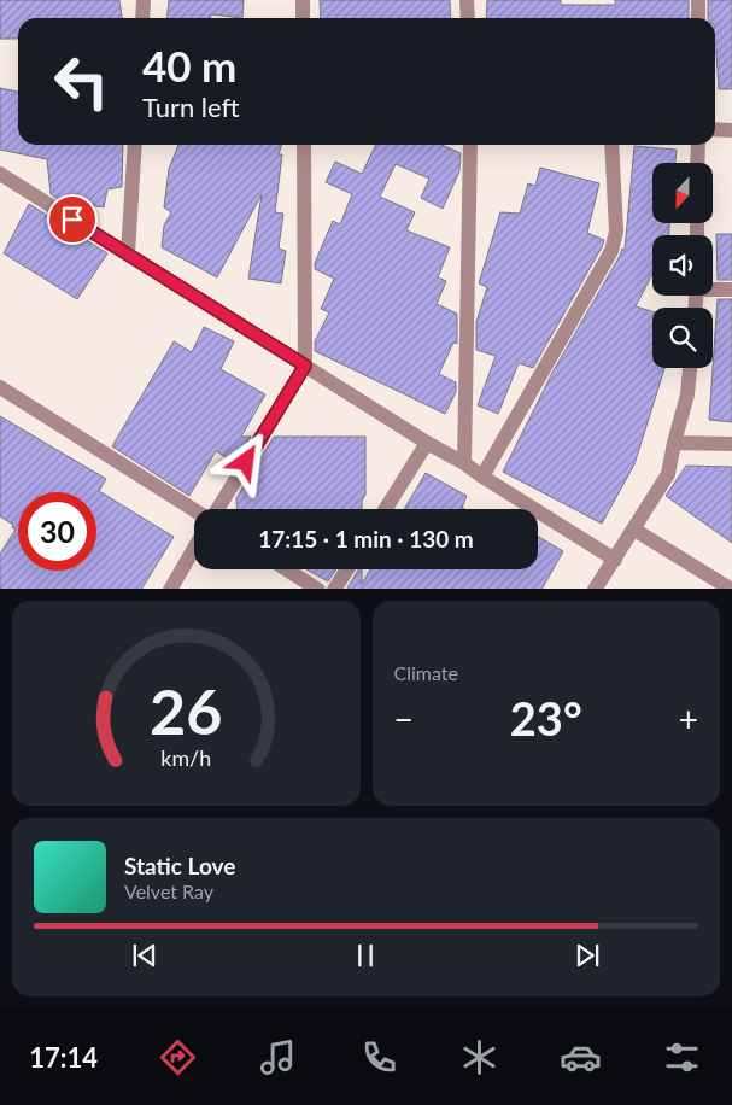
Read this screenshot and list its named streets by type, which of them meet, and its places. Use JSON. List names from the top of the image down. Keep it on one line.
{"north":"bottom","page":{"turn":["40 m","Turn left"],"limit":"30","trip":"17:15 · 1 min · 130 m","tile":"Climate","heat":["−","23°","+"],"song":["Static Love","Velvet Ray"],"tabs":"17:14","gauge":["26","km/h"]}}
